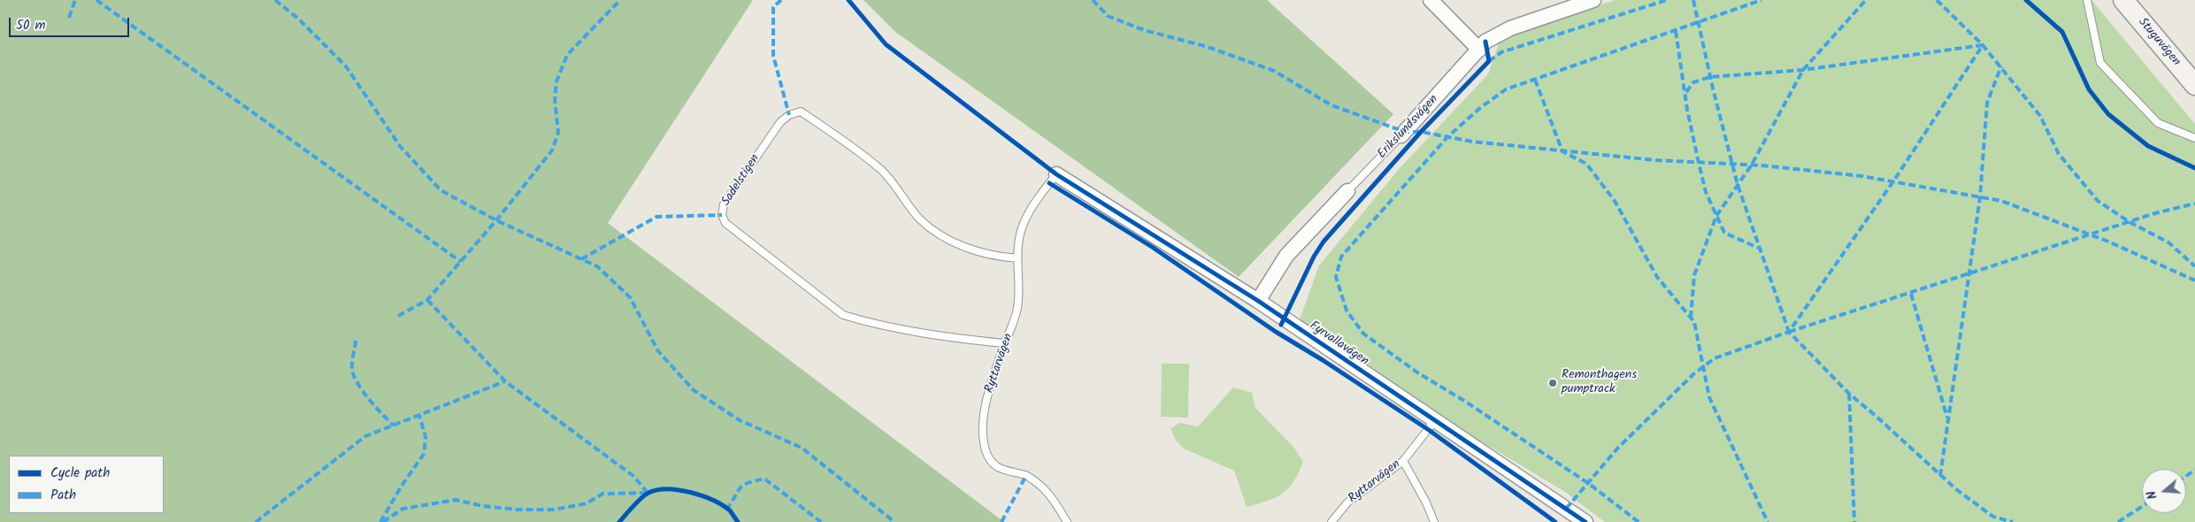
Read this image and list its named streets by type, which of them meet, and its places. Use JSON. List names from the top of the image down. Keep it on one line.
{"streets":{"main road":["Stuguvägen"],"street":["Erikslundsvägen","Fyrvallavägen"],"lane":["Sadelstigen","Ryttarvägen"]},"crossings":[["Erikslundsvägen","Fyrvallavägen"],["Sadelstigen","Ryttarvägen"],["Fyrvallavägen","Ryttarvägen"]],"places":["Remonthagens pumptrack"],"legend":["Cycle path","Path"],"scale_bar":"50 m","north":"left"}
